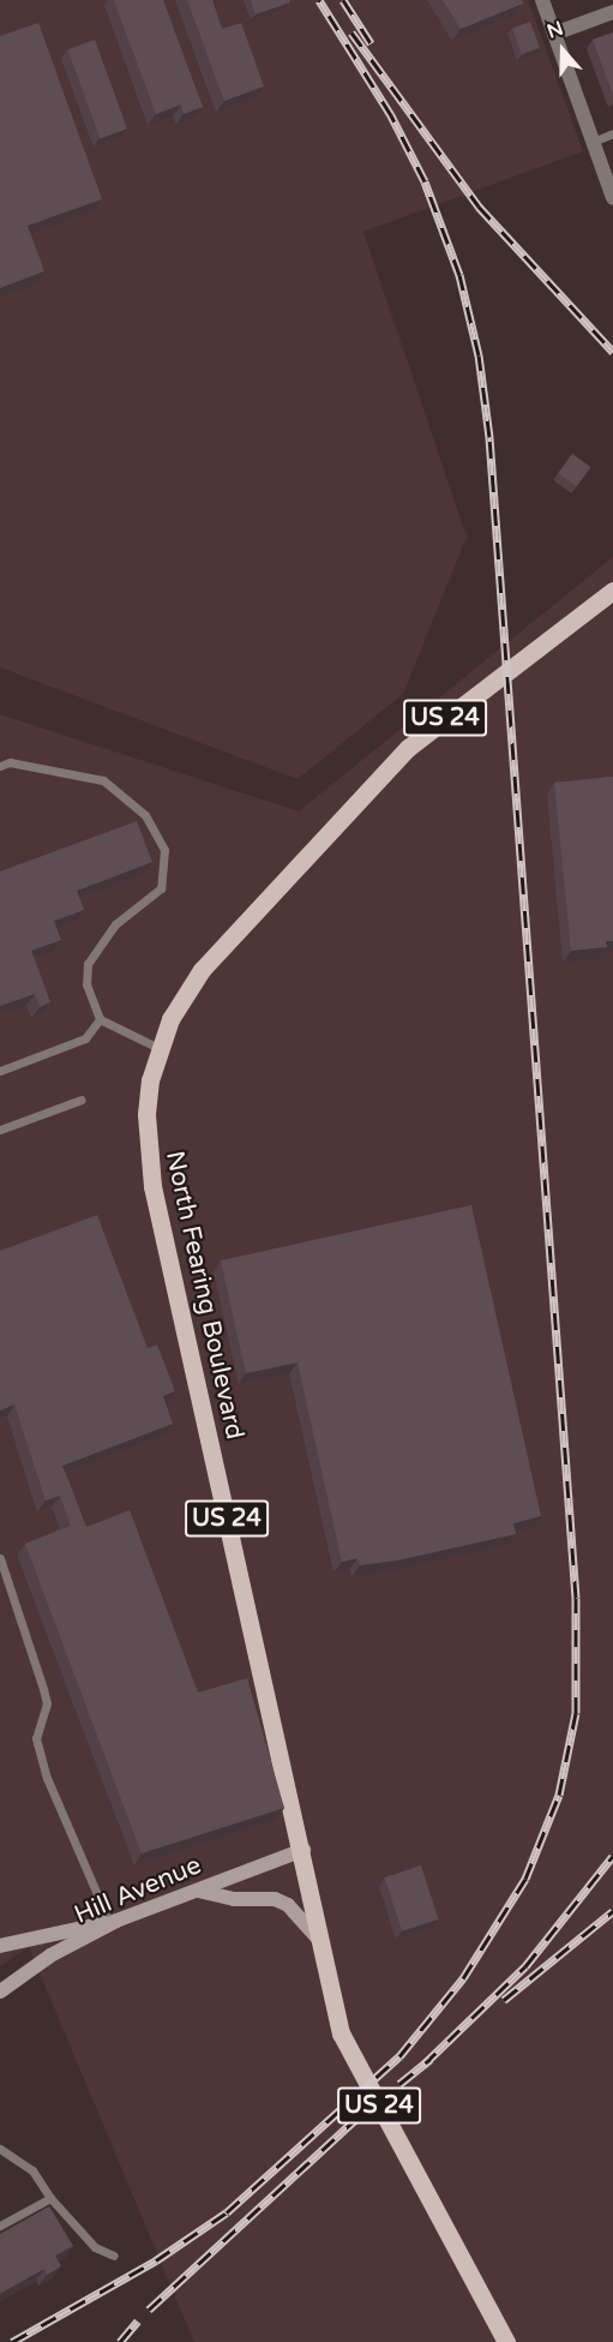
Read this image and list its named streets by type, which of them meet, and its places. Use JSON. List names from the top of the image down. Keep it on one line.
{"streets":{"main road":["US 24","North Fearing Boulevard","Hill Avenue"]},"crossings":[["US 24","North Fearing Boulevard"],["US 24","Hill Avenue"],["North Fearing Boulevard","Hill Avenue"]],"north":"top"}
